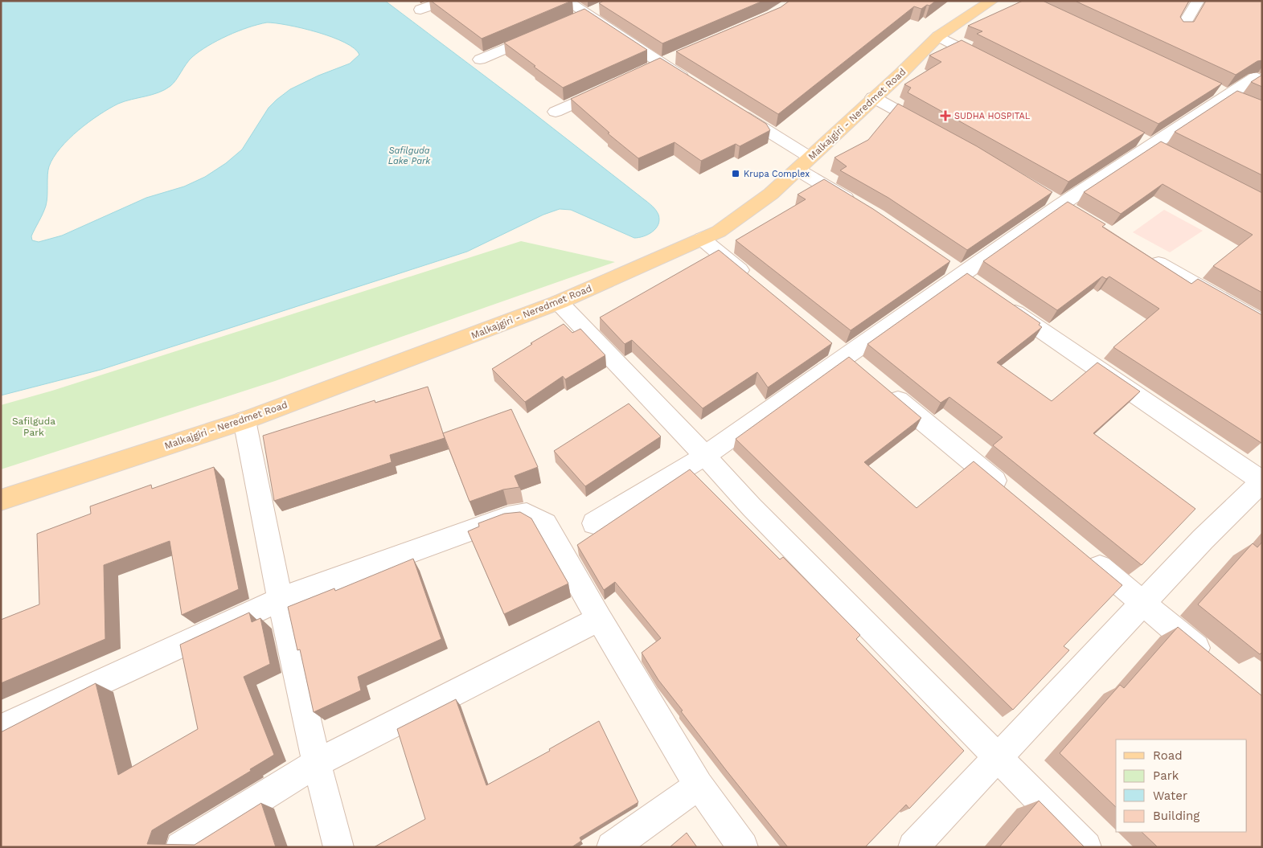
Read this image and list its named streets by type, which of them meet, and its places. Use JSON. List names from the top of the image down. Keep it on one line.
{"streets":{"main road":["Malkajgiri - Neredmet Road"]},"water":["Safilguda Lake Park"],"parks":["Safilguda Park"],"places":{"health":["SUDHA HOSPITAL"],"transit":["Krupa Complex"]},"legend":["Road","Park","Water","Building"]}
